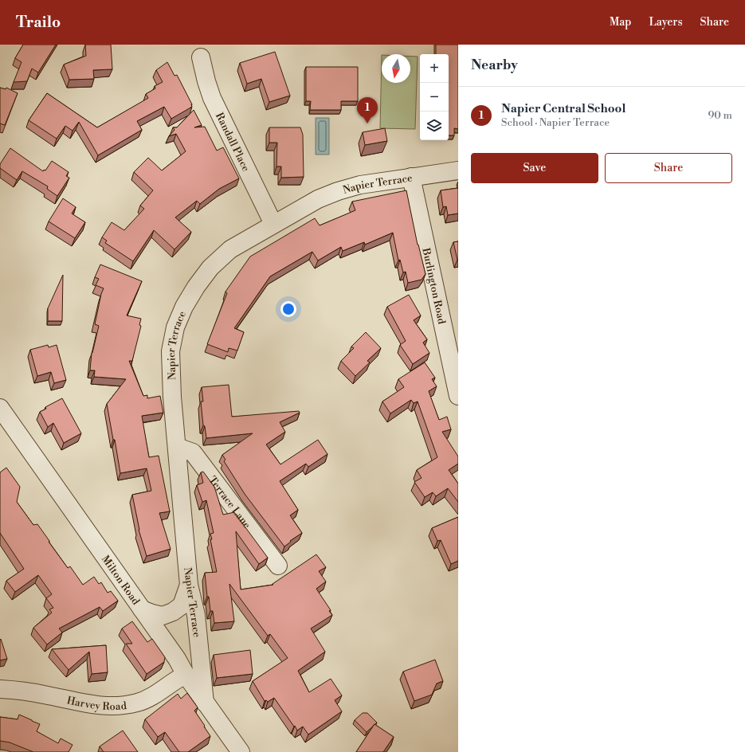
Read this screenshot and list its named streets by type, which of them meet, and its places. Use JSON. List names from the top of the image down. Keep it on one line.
{"streets":{"street":["Randall Place","Napier Terrace","Burlington Road","Terrace Lane","Milton Road","Harvey Road"]},"crossings":[["Randall Place","Napier Terrace"],["Napier Terrace","Burlington Road"],["Napier Terrace","Terrace Lane"],["Napier Terrace","Milton Road"],["Milton Road","Harvey Road"]],"north":"bottom","page":{"header":"Trailo","nav":["Map","Layers","Share"],"heading":"Nearby","map_buttons":["+","−"],"list":[{"mark":"1","name":"Napier Central School","note":"School · Napier Terrace","value":"90 m"}],"pins":"1","buttons":["Save","Share"]}}
